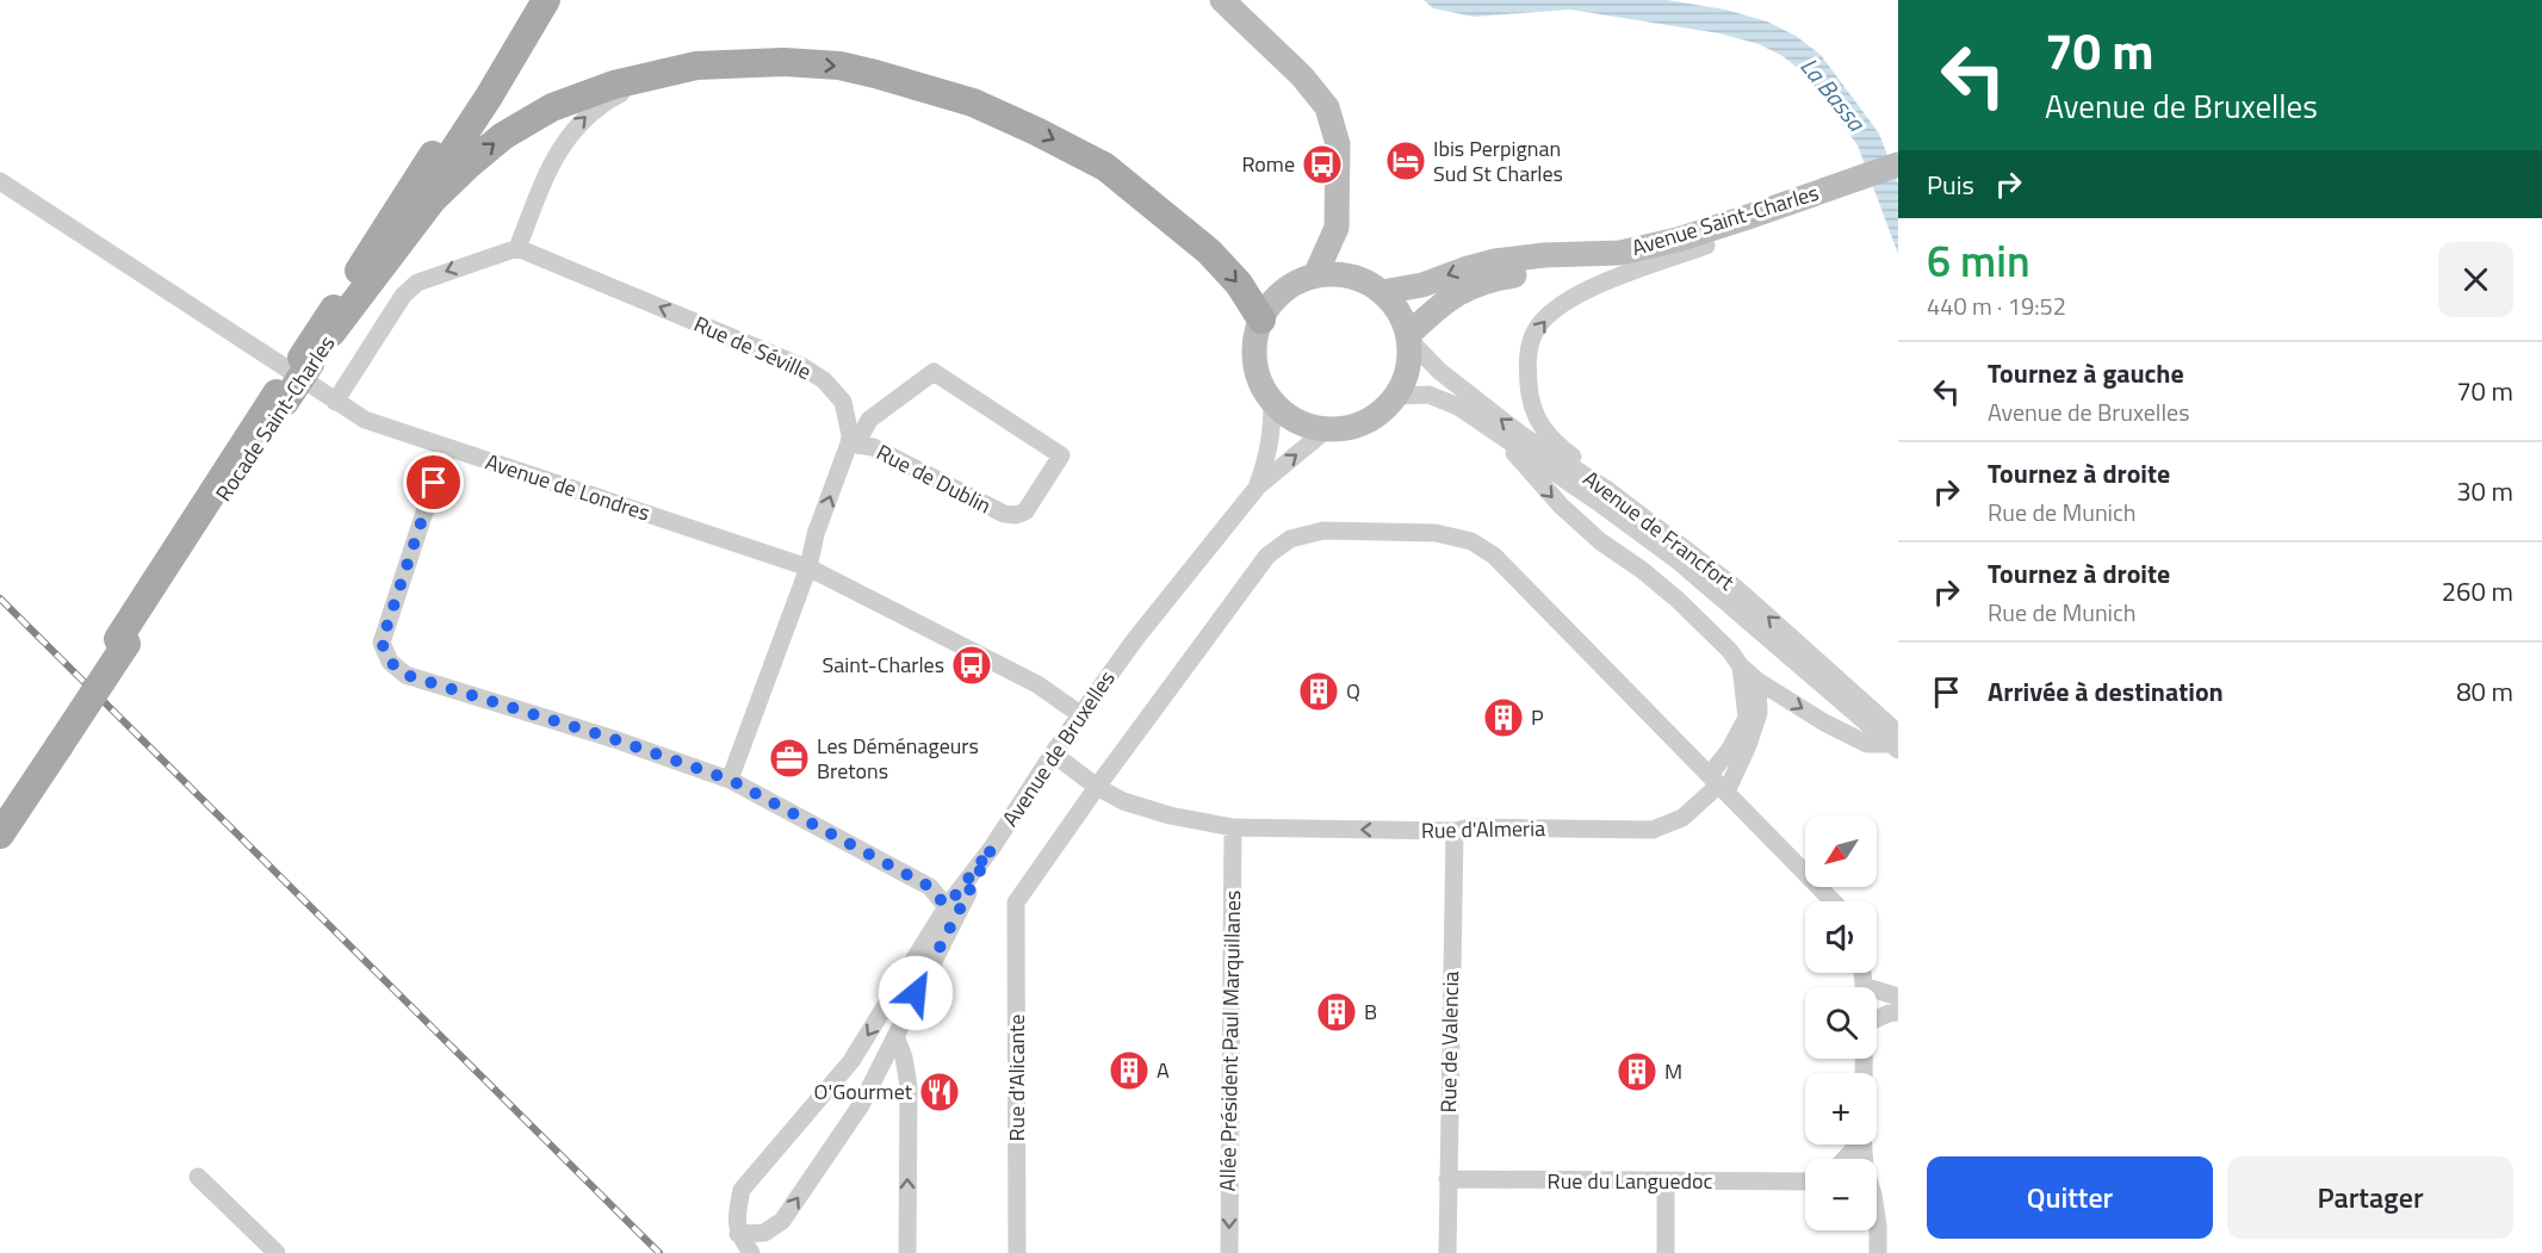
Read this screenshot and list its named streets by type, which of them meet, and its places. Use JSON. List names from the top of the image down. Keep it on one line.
{"streets":{"main road":["Rocade Saint-Charles"],"street":["Avenue Saint-Charles","Rue de Séville","Rue de Dublin","Avenue de Londres","Avenue de Francfort","Avenue de Bruxelles","Rue d'Almeria","Allée Président Paul Marquillanes","Rue de Valencia","Rue d'Alicante","Rue du Languedoc"]},"crossings":[["Avenue Saint-Charles","Avenue de Francfort"],["Avenue Saint-Charles","Avenue de Bruxelles"],["Rue de Séville","Rue de Dublin"],["Rue de Séville","Avenue de Londres"],["Avenue de Londres","Avenue de Bruxelles"],["Avenue de Francfort","Avenue de Bruxelles"],["Avenue de Bruxelles","Rue d'Almeria"],["Rue d'Almeria","Allée Président Paul Marquillanes"],["Rue d'Almeria","Rue de Valencia"],["Rue d'Almeria","Rue d'Alicante"],["Rue de Valencia","Rue du Languedoc"]],"one_way":["Rue de Séville","Allée Président Paul Marquillanes"],"water":["La Bassa"],"places":{"hotel":["Ibis Perpignan Sud St Charles"],"bus stop":["Rome","Saint-Charles"],"building":["Q","P","B","A","M"],"office":["Les Déménageurs Bretons"],"restaurant":["O'Gourmet"]},"north":"bottom left","page":{"turn":["70 m","Avenue de Bruxelles"],"then":"Puis","heading":["6 min","440 m · 19:52"],"list":[{"name":"Tournez à gauche","note":"Avenue de Bruxelles","value":"70 m"},{"name":"Tournez à droite","note":"Rue de Munich","value":"30 m"},{"name":"Tournez à droite","note":"Rue de Munich","value":"260 m"},{"name":"Arrivée à destination","value":"80 m"}],"map_buttons":["+","−"],"buttons":["Quitter","Partager"]}}
